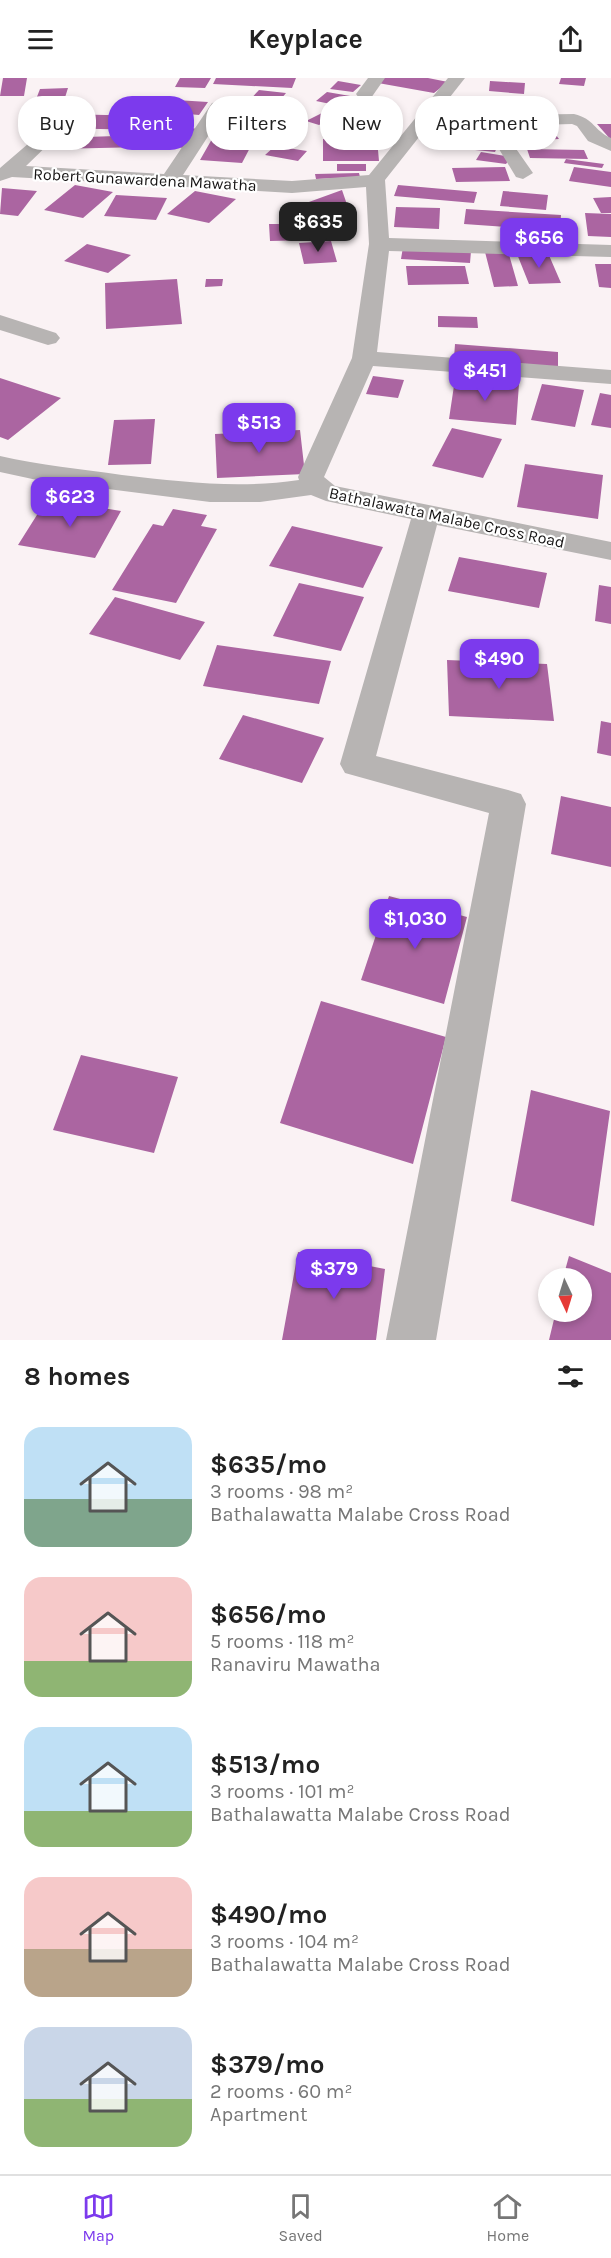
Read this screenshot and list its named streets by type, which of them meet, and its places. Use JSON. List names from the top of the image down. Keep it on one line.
{"streets":{"street":["Robert Gunawardena Mawatha","Bathalawatta Malabe Cross Road"]},"crossings":[["Robert Gunawardena Mawatha","Bathalawatta Malabe Cross Road"]],"north":"bottom","page":{"header":"Keyplace","chip":["Buy","Rent","Filters","New","Apartment"],"price":["$635","$656","$451","$513","$623","$490","$1,030","$379"],"heading":"8 homes","list":[{"name":"$635/mo","note":"3 rooms · 98 m² · Bathalawatta Malabe Cross Road"},{"name":"$656/mo","note":"5 rooms · 118 m² · Ranaviru Mawatha"},{"name":"$513/mo","note":"3 rooms · 101 m² · Bathalawatta Malabe Cross Road"},{"name":"$490/mo","note":"3 rooms · 104 m² · Bathalawatta Malabe Cross Road"},{"name":"$379/mo","note":"2 rooms · 60 m² · Apartment"}],"tabs":["Map","Saved","Home"]}}
